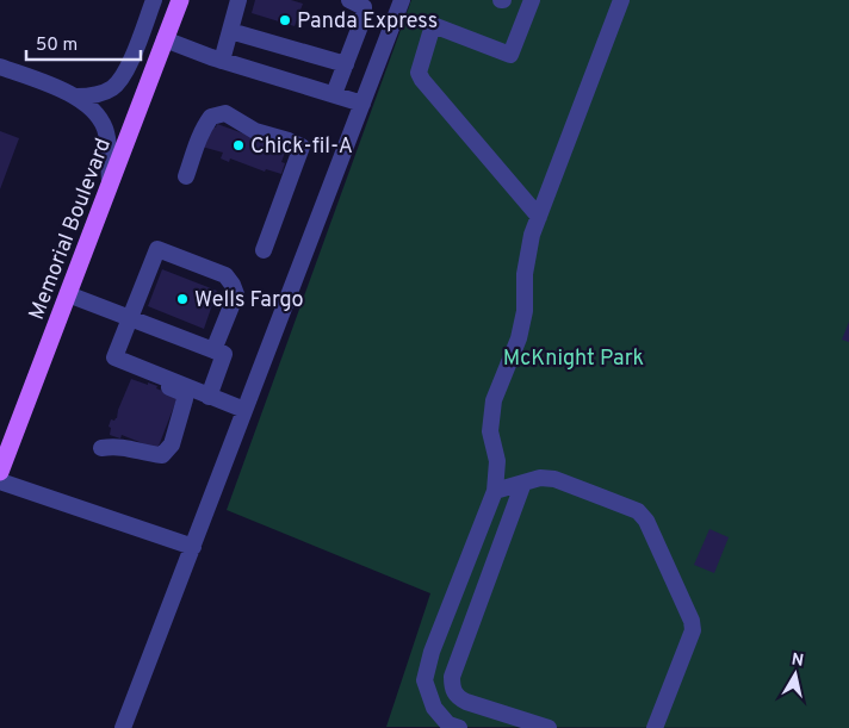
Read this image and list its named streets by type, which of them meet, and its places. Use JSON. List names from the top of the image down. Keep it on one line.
{"streets":{"main road":["Memorial Boulevard"]},"parks":["McKnight Park"],"places":["Panda Express","Chick-fil-A","Wells Fargo"],"scale_bar":"50 m","north":"top"}
